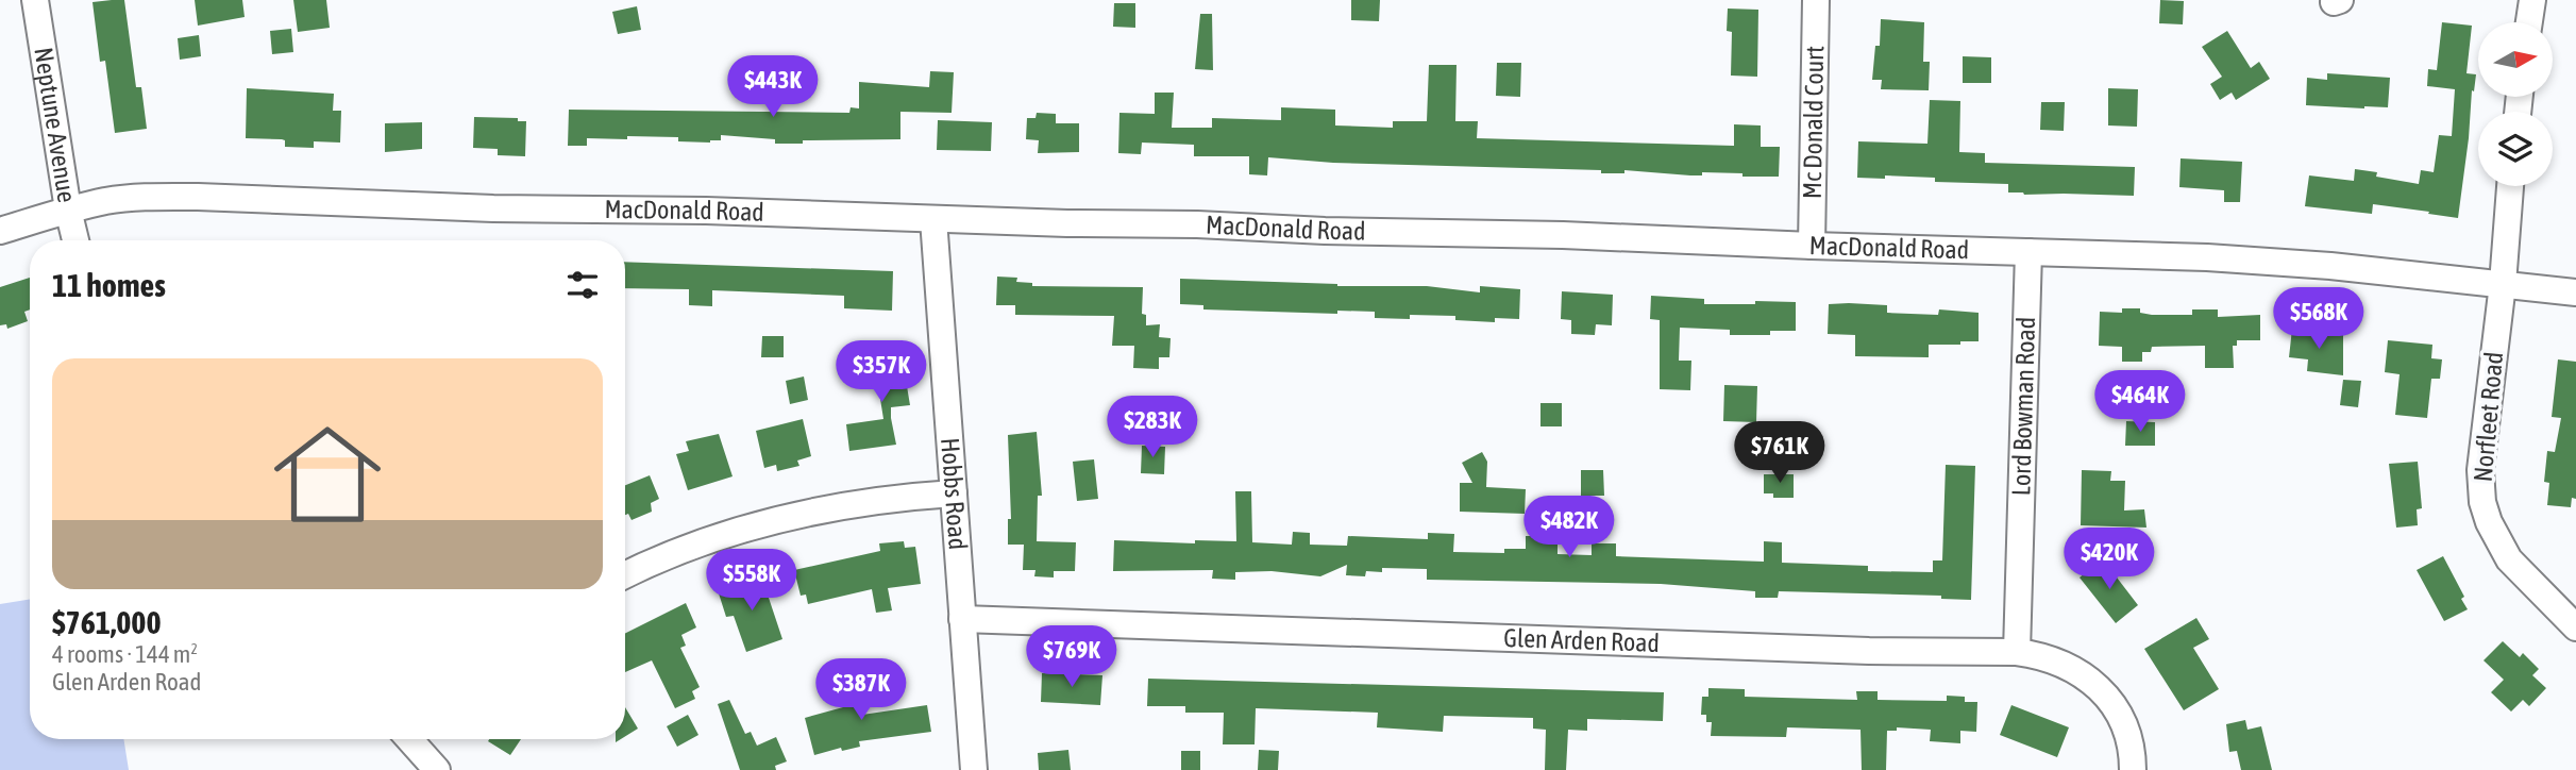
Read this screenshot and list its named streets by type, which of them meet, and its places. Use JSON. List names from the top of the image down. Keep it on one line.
{"streets":{"street":["Mc Donald Court","Neptune Avenue","MacDonald Road","Lord Bowman Road","Norfleet Road","Hobbs Road","Glen Arden Road"]},"crossings":[["Mc Donald Court","MacDonald Road"],["Neptune Avenue","MacDonald Road"],["MacDonald Road","Lord Bowman Road"],["MacDonald Road","Norfleet Road"],["MacDonald Road","Hobbs Road"],["Lord Bowman Road","Glen Arden Road"],["Hobbs Road","Glen Arden Road"]],"north":"right","page":{"price":["$443K","$568K","$357K","$464K","$283K","$761K","$482K","$420K","$558K","$769K","$387K"],"heading":"11 homes","list":[{"name":"$761,000","note":"4 rooms · 144 m² · Glen Arden Road"}]}}
